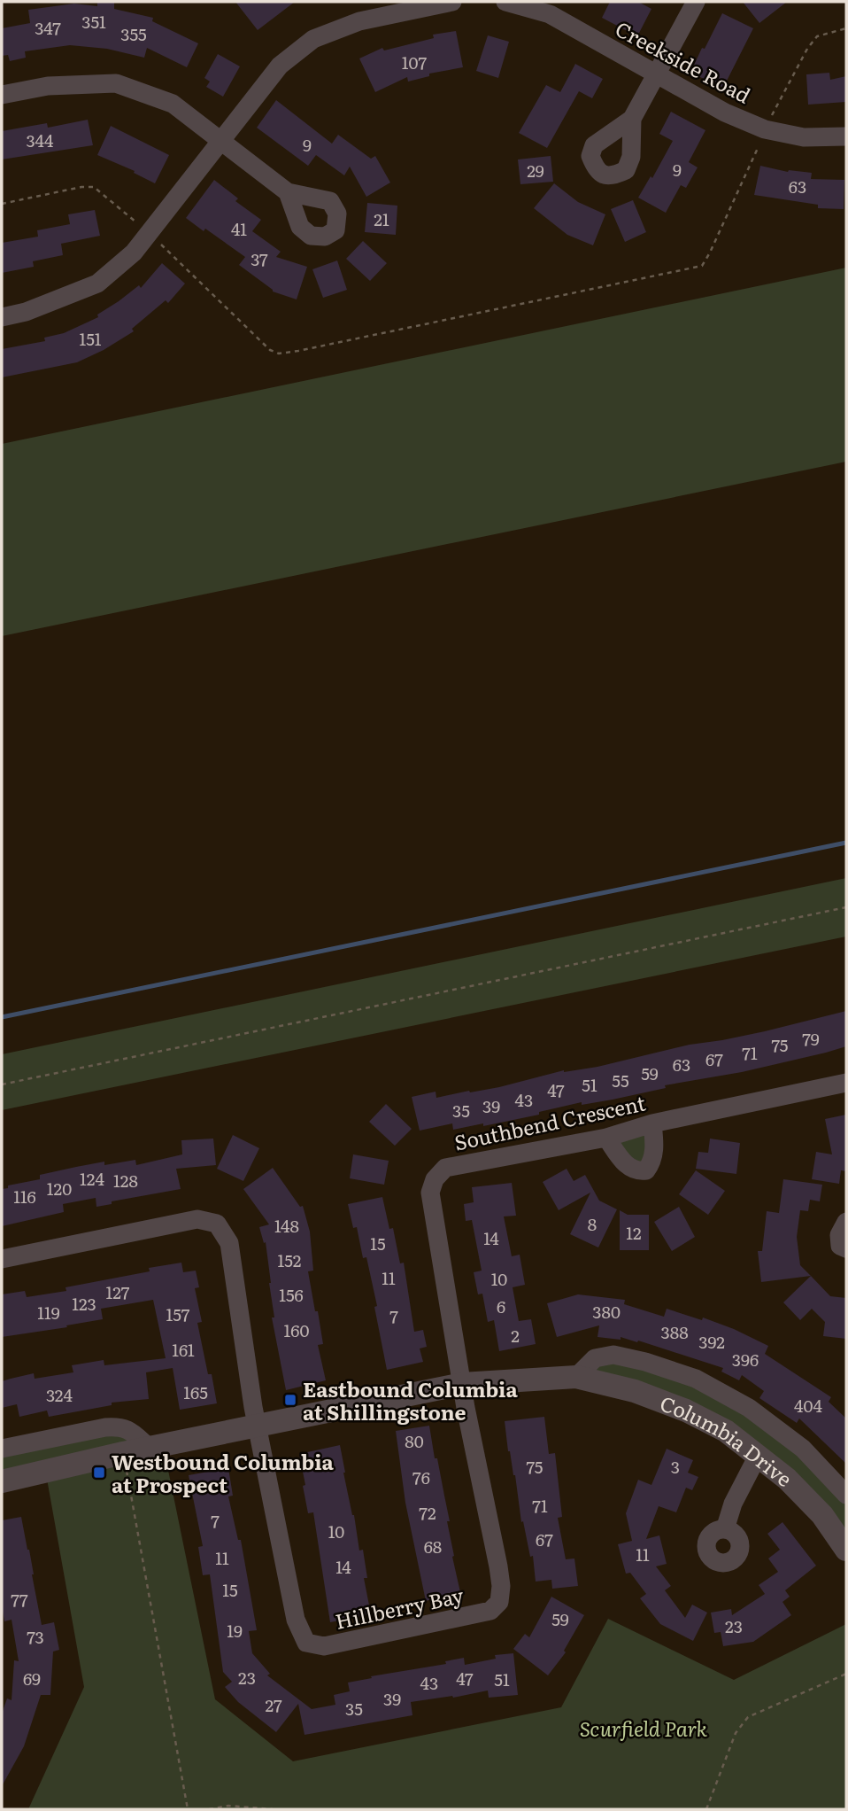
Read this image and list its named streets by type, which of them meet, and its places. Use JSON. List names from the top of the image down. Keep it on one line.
{"streets":{"street":["Creekside Road","Southbend Crescent","Columbia Drive","Hillberry Bay"]},"crossings":[["Southbend Crescent","Columbia Drive"],["Southbend Crescent","Hillberry Bay"],["Columbia Drive","Hillberry Bay"]],"parks":["Scurfield Park"],"places":{"transit":["Eastbound Columbia at Shillingstone","Westbound Columbia at Prospect"]},"house_numbers":["351","347","355","107","344","9","9","29","63","21","41","37","151","79","75","71","67","63","59","55","51","47","43","39","35","124","128","120","116","8","148","12","14","15","152","11","10","127","156","123","6","380","119","157","7","160","388","2","392","161","396","165","324","404","80","75","3","76","71","72","7","10","67","68","11","11","14","15","77","59","23","19","73","23","69","47","51","43","39","27","35"]}
